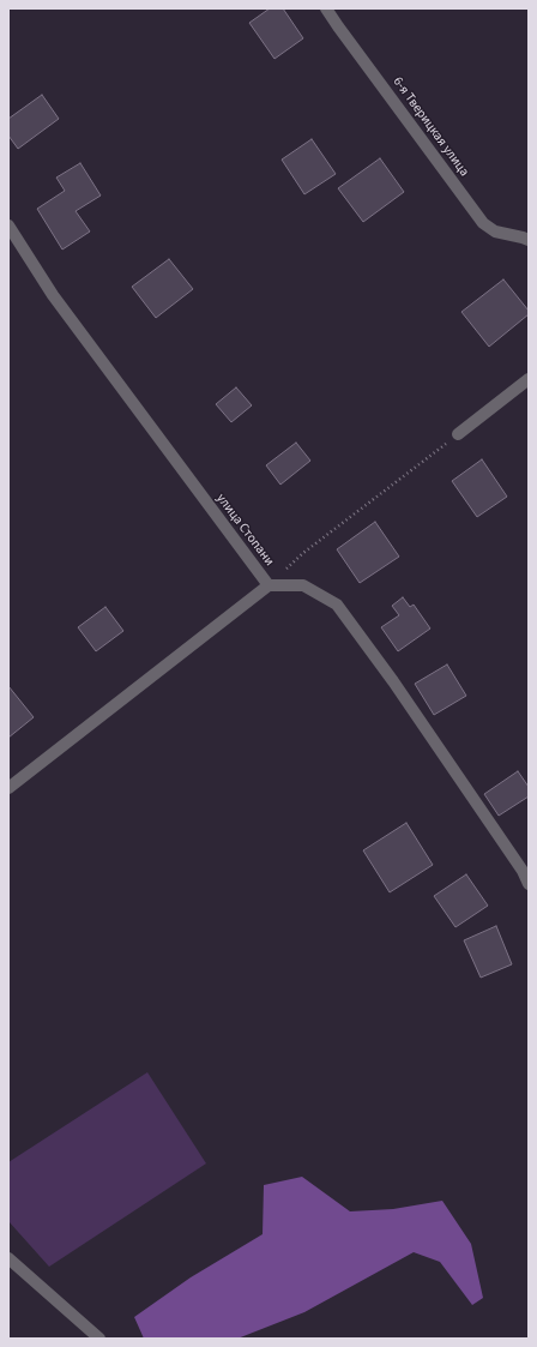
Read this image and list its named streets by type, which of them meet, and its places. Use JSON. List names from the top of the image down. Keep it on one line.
{"streets":{"street":["6-я Тверицкая улица","улица Стопани"]}}
